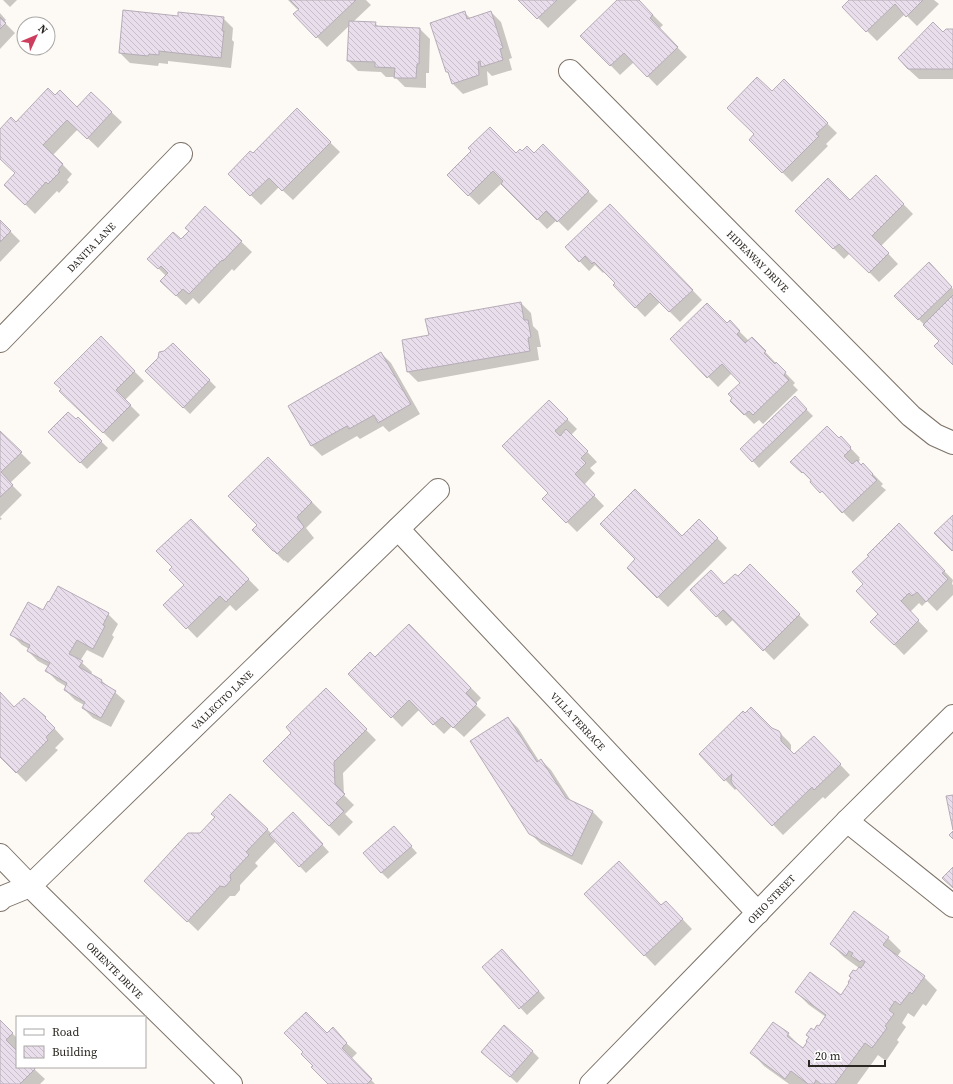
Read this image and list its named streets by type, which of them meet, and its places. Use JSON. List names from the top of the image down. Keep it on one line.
{"streets":{"street":["DANITA LANE","HIDEAWAY DRIVE","VALLECITO LANE","VILLA TERRACE","OHIO STREET","ORIENTE DRIVE"]},"crossings":[["VALLECITO LANE","VILLA TERRACE"],["VALLECITO LANE","ORIENTE DRIVE"],["VILLA TERRACE","OHIO STREET"]],"legend":["Road","Building"],"scale_bar":"20 m","north":"top right"}
